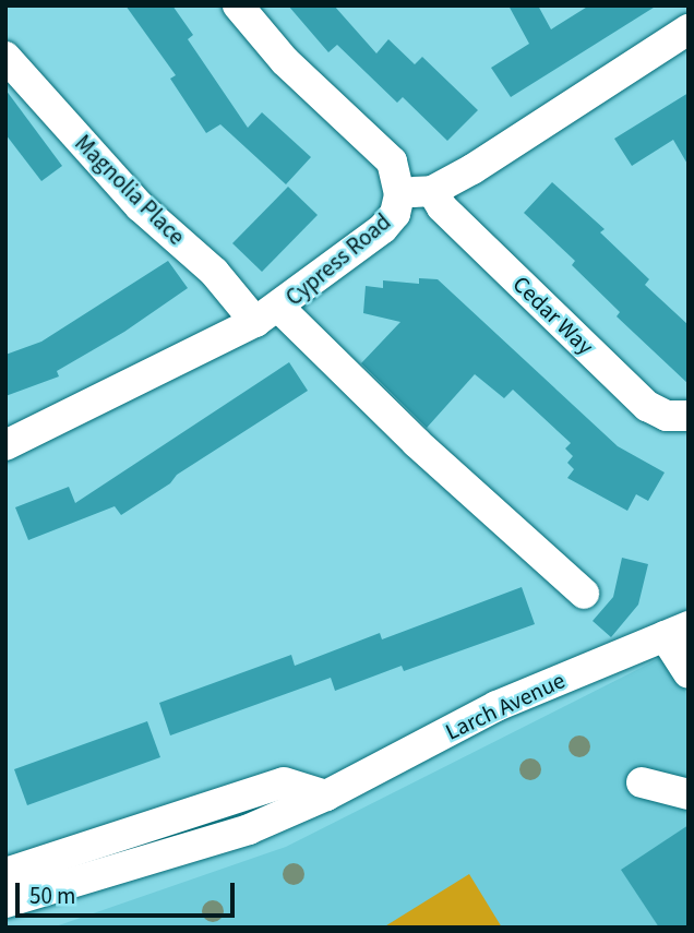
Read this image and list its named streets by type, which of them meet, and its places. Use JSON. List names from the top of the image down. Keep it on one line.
{"streets":{"street":["Magnolia Place","Cypress Road","Cedar Way","Larch Avenue"]},"crossings":[["Magnolia Place","Cypress Road"],["Cypress Road","Cedar Way"]],"scale_bar":"50 m"}
